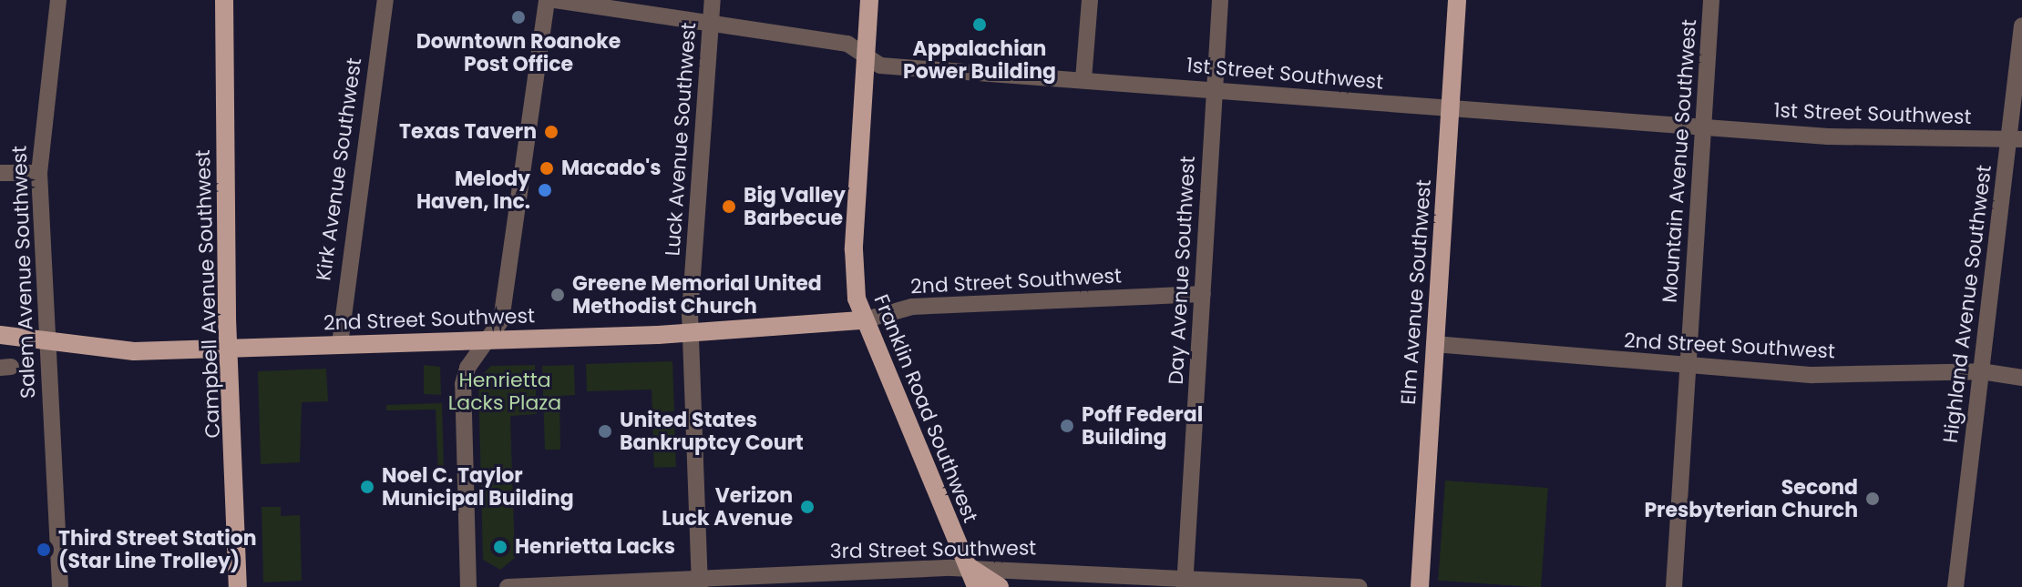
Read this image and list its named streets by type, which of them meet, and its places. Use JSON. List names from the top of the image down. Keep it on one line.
{"streets":{"main road":["2nd Street Southwest","Elm Avenue Southwest","Campbell Avenue Southwest","Franklin Road Southwest"],"street":["1st Street Southwest","Luck Avenue Southwest","Mountain Avenue Southwest","Kirk Avenue Southwest","Day Avenue Southwest","Salem Avenue Southwest","Highland Avenue Southwest","3rd Street Southwest"]},"crossings":[["1st Street Southwest","Luck Avenue Southwest"],["1st Street Southwest","Mountain Avenue Southwest"],["1st Street Southwest","Day Avenue Southwest"],["1st Street Southwest","Elm Avenue Southwest"],["1st Street Southwest","Highland Avenue Southwest"],["1st Street Southwest","Franklin Road Southwest"],["Luck Avenue Southwest","2nd Street Southwest"],["Luck Avenue Southwest","3rd Street Southwest"],["Mountain Avenue Southwest","2nd Street Southwest"],["Kirk Avenue Southwest","2nd Street Southwest"],["Day Avenue Southwest","2nd Street Southwest"],["Day Avenue Southwest","3rd Street Southwest"],["Salem Avenue Southwest","2nd Street Southwest"],["2nd Street Southwest","Elm Avenue Southwest"],["2nd Street Southwest","Campbell Avenue Southwest"],["2nd Street Southwest","Highland Avenue Southwest"],["2nd Street Southwest","Franklin Road Southwest"],["Franklin Road Southwest","3rd Street Southwest"]],"parks":["Henrietta Lacks Plaza"],"places":["Downtown Roanoke Post Office","Appalachian Power Building","Texas Tavern","Macado's","Melody Haven, Inc.","Big Valley Barbecue","Greene Memorial United Methodist Church","Poff Federal Building","United States Bankruptcy Court","Noel C. Taylor Municipal Building","Second Presbyterian Church","Verizon Luck Avenue","Henrietta Lacks","Third Street Station (Star Line Trolley)"]}
